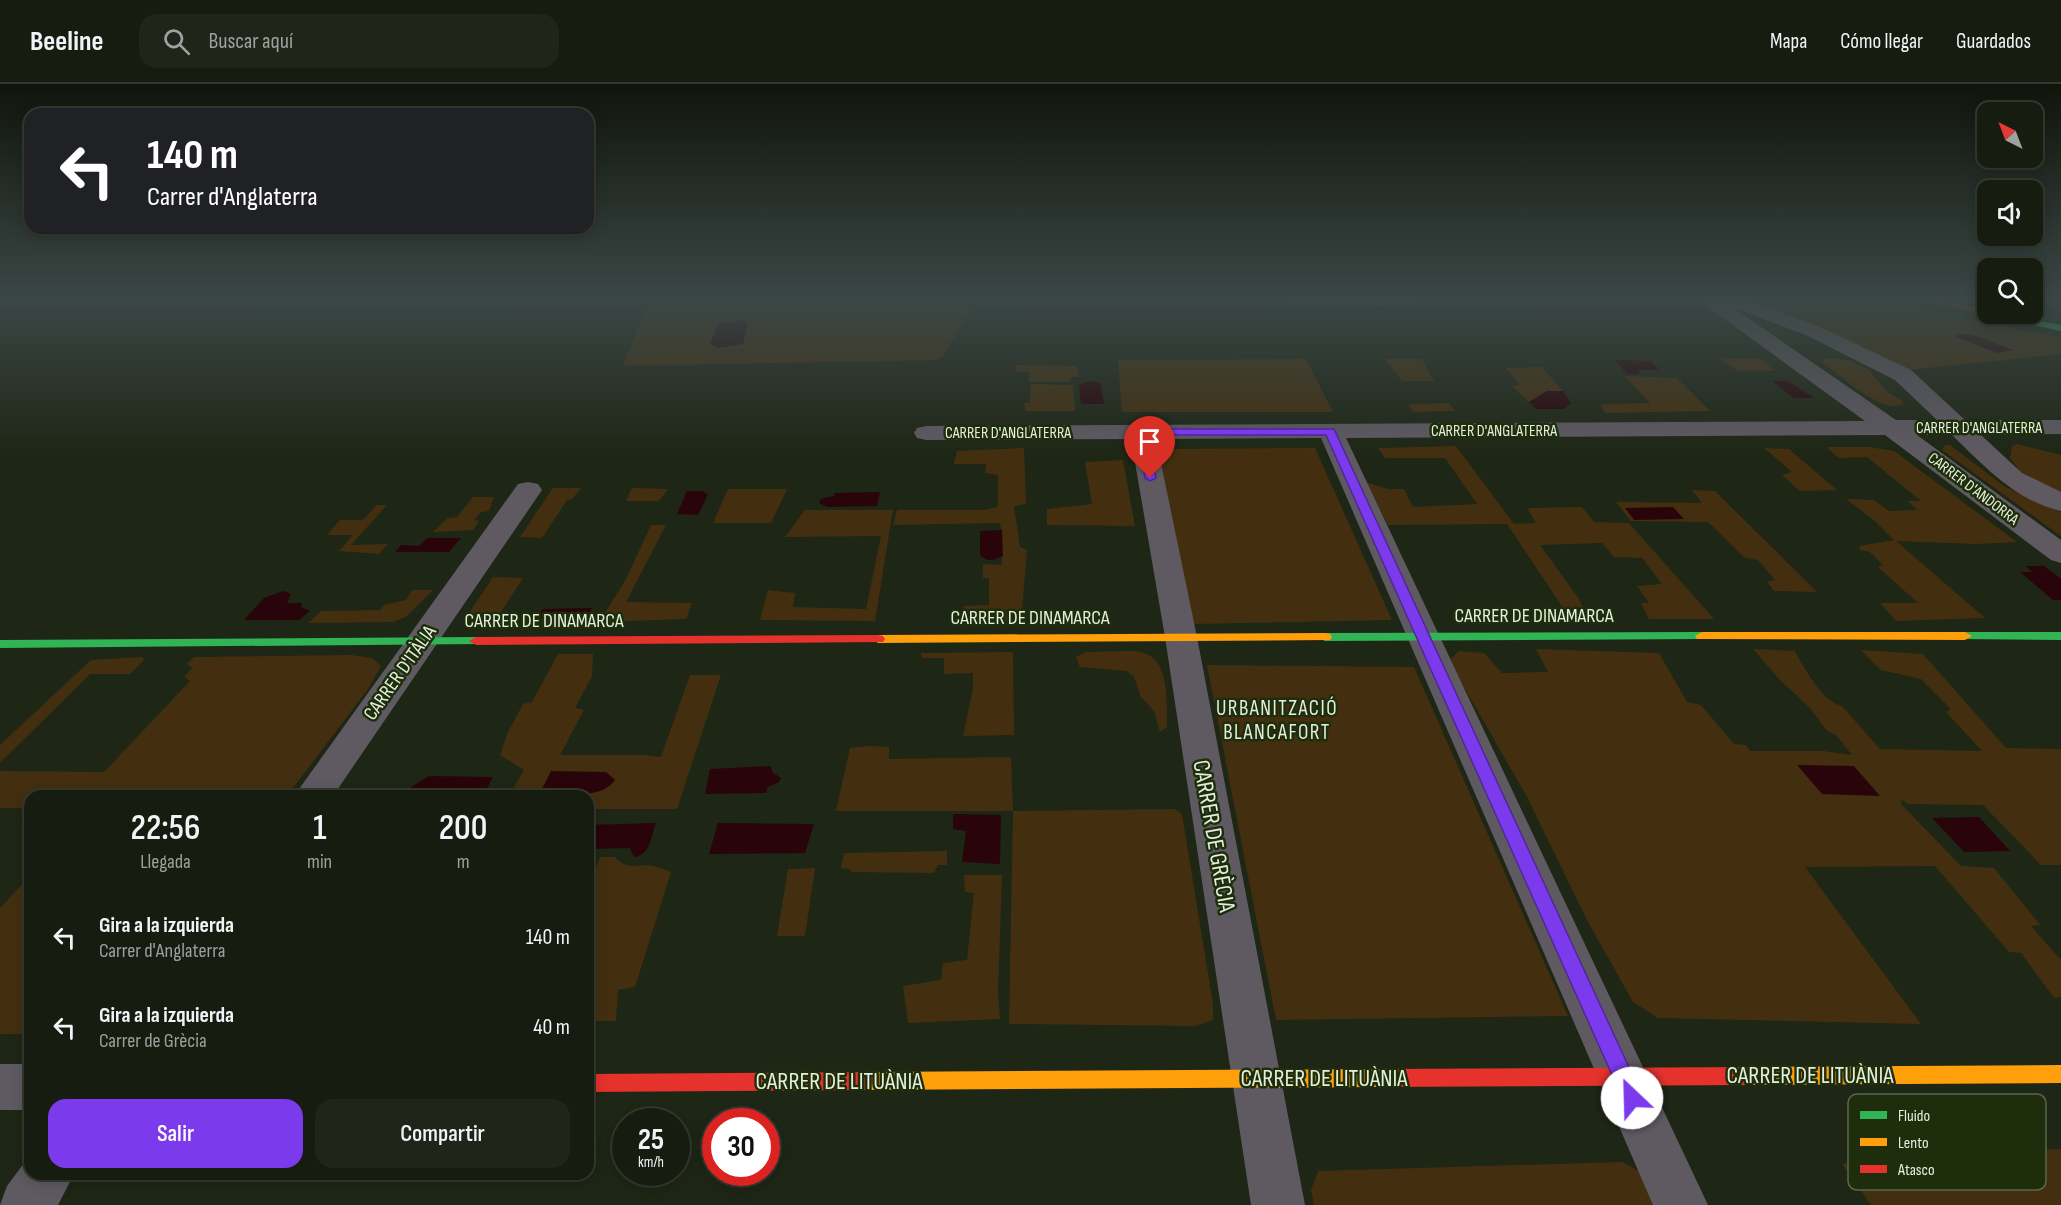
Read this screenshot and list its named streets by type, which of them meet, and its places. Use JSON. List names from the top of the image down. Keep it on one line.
{"streets":{"street":["CARRER D'ANGLATERRA","CARRER D'ANDORRA","CARRER DE DINAMARCA","CARRER D'ITÀLIA","CARRER DE GRÈCIA","CARRER DE LITUÀNIA"]},"crossings":[["CARRER D'ANGLATERRA","CARRER D'ANDORRA"],["CARRER D'ANGLATERRA","CARRER DE GRÈCIA"],["CARRER DE DINAMARCA","CARRER D'ITÀLIA"],["CARRER DE DINAMARCA","CARRER DE GRÈCIA"],["CARRER DE GRÈCIA","CARRER DE LITUÀNIA"]],"districts":["URBANITZACIÓ BLANCAFORT"],"legend":["Fluido","Lento","Atasco"],"north":"top left","page":{"header":"Beeline","search":"Buscar aquí","nav":["Mapa","Cómo llegar","Guardados"],"turn":["140 m","Carrer d'Anglaterra"],"eta":["22:56","Llegada","1","min","200","m"],"list":[{"name":"Gira a la izquierda","note":"Carrer d'Anglaterra","value":"140 m"},{"name":"Gira a la izquierda","note":"Carrer de Grècia","value":"40 m"}],"buttons":["Salir","Compartir"],"speed":"25 km/h","limit":"30"}}
